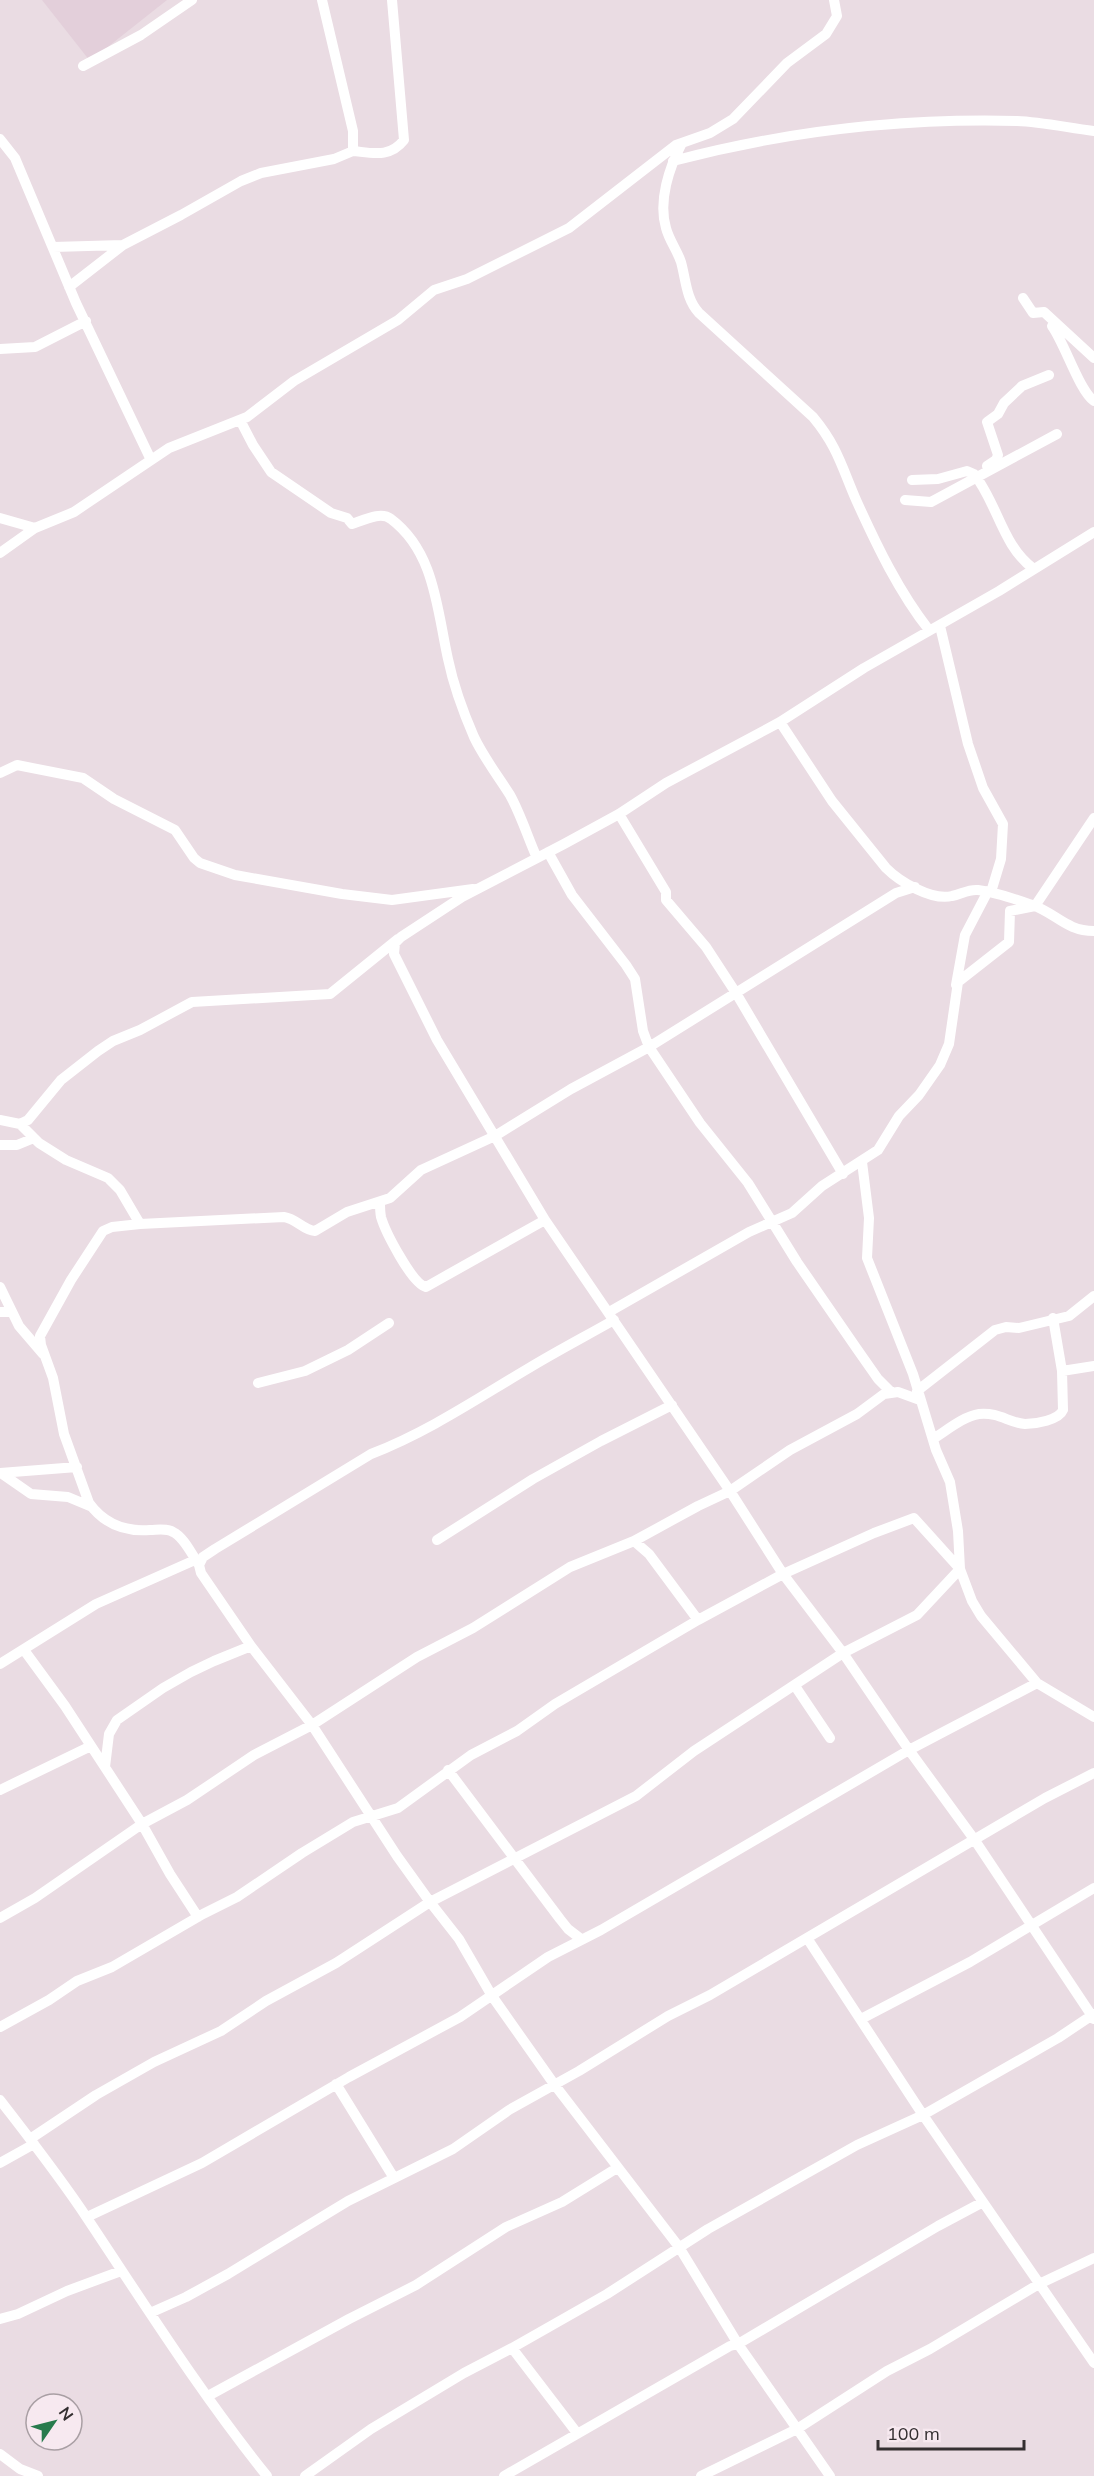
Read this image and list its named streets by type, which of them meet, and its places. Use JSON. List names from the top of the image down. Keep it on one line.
{"scale_bar":"100 m","north":"top right"}
